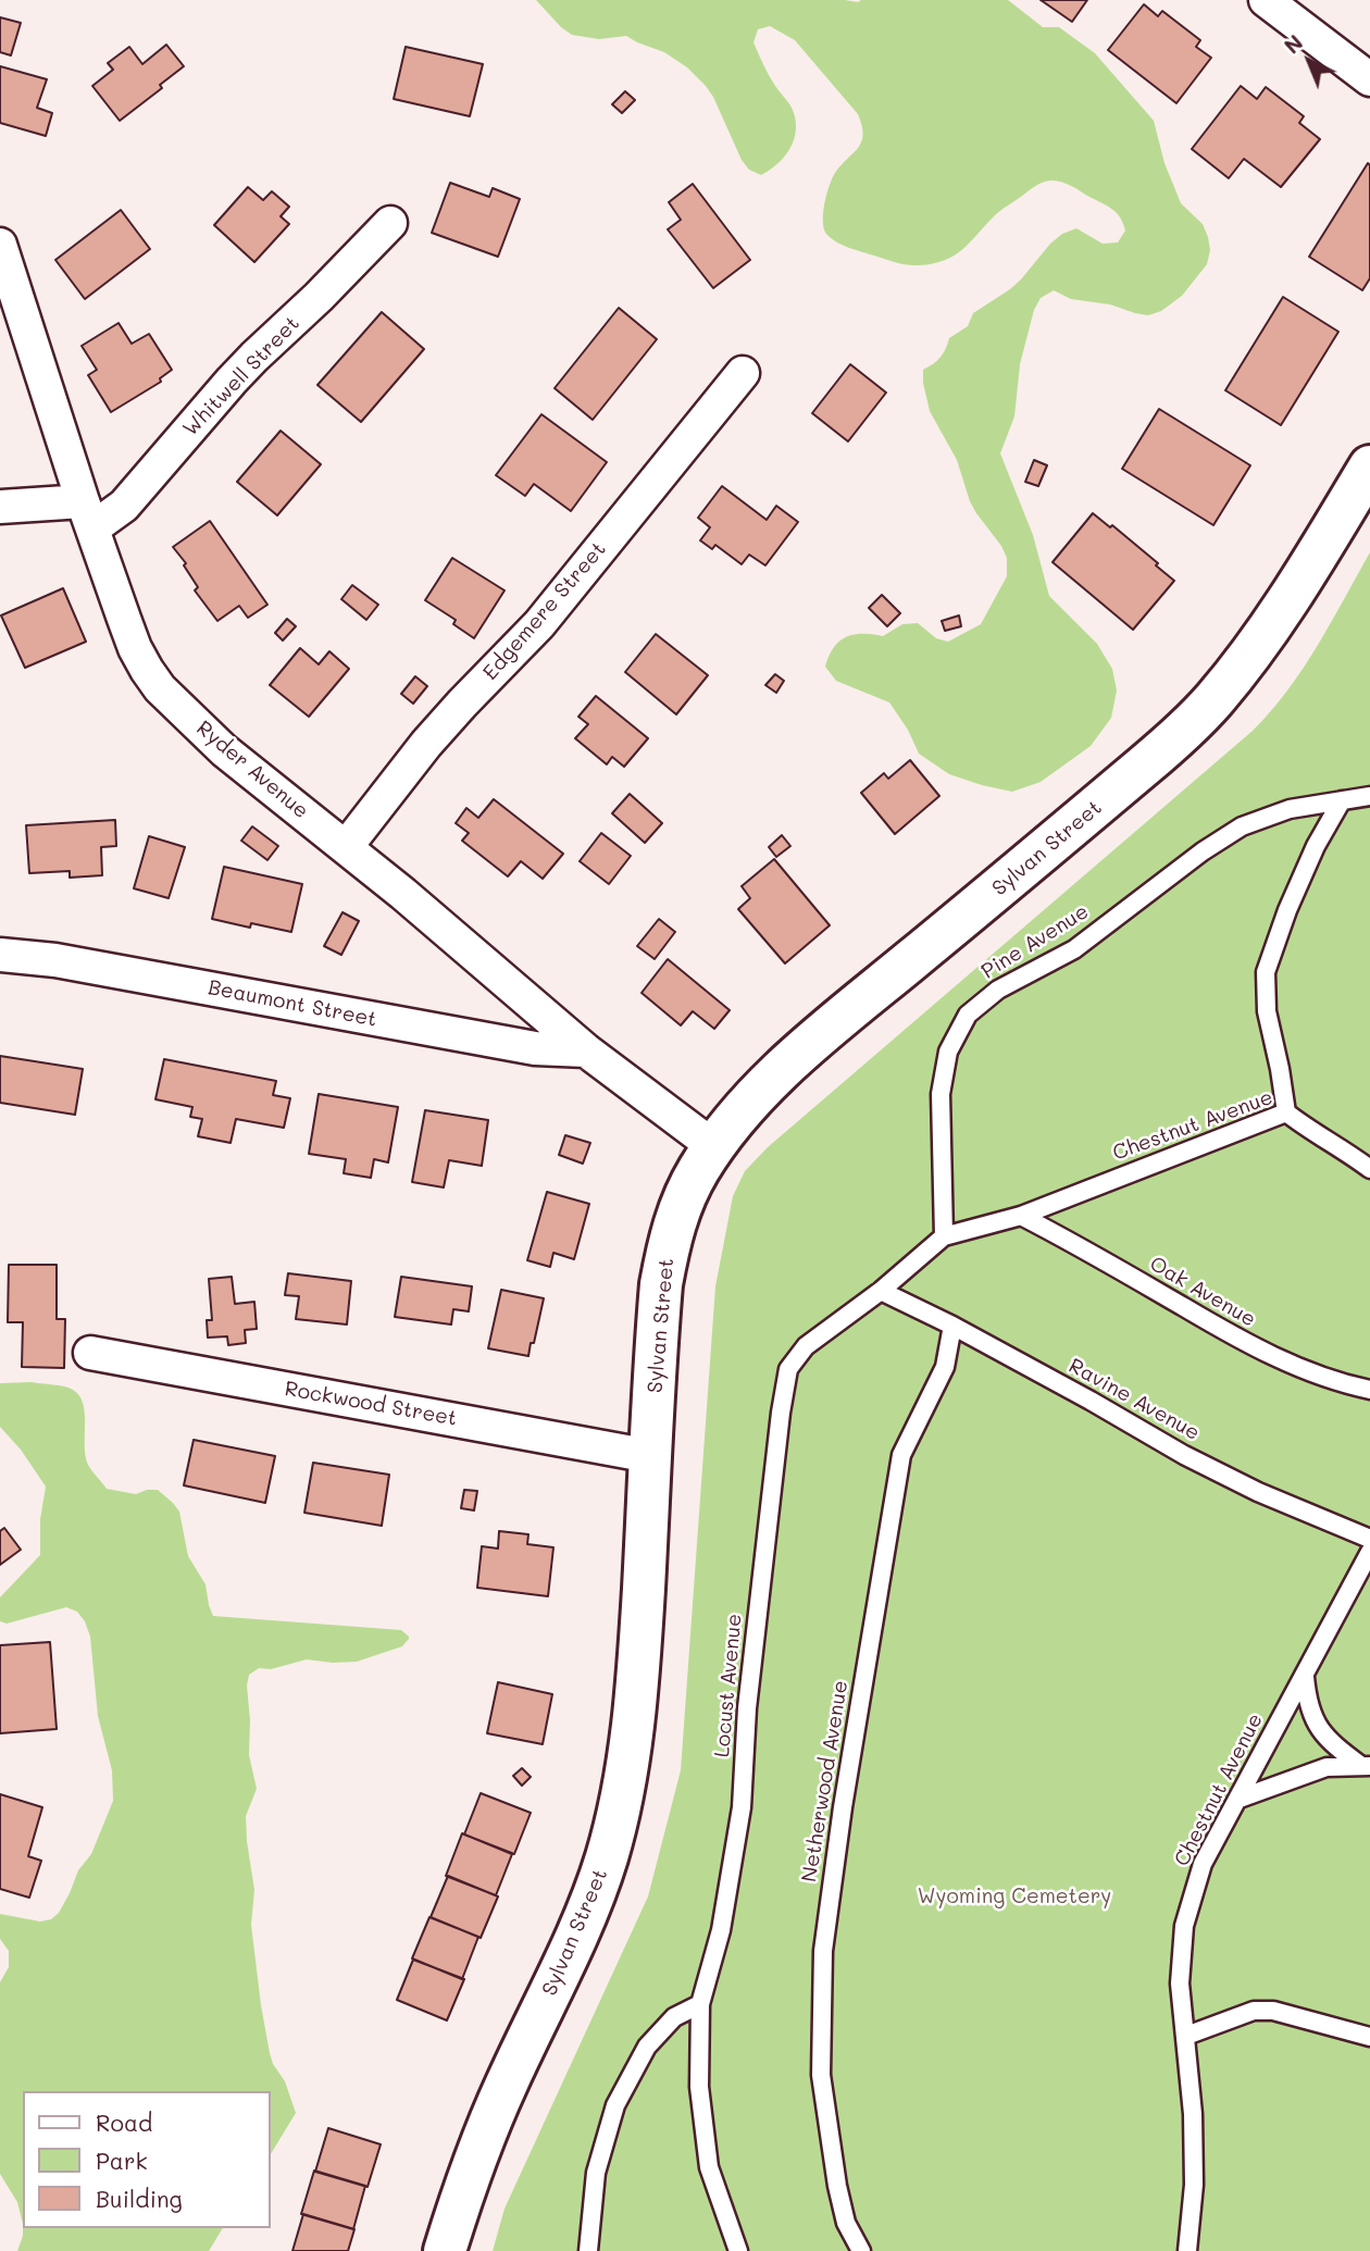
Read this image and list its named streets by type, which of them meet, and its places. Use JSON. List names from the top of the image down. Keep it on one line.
{"streets":{"street":["Whitwell Street","Edgemere Street","Ryder Avenue","Sylvan Street","Beaumont Street","Rockwood Street"],"lane":["Pine Avenue","Chestnut Avenue","Oak Avenue","Ravine Avenue","Locust Avenue","Netherwood Avenue"]},"crossings":[["Whitwell Street","Ryder Avenue"],["Edgemere Street","Ryder Avenue"],["Ryder Avenue","Sylvan Street"],["Ryder Avenue","Beaumont Street"],["Sylvan Street","Rockwood Street"],["Pine Avenue","Locust Avenue"],["Chestnut Avenue","Oak Avenue"],["Chestnut Avenue","Locust Avenue"],["Oak Avenue","Locust Avenue"],["Ravine Avenue","Locust Avenue"],["Ravine Avenue","Netherwood Avenue"]],"parks":["Wyoming Cemetery"],"legend":["Road","Park","Building"],"north":"top left"}
